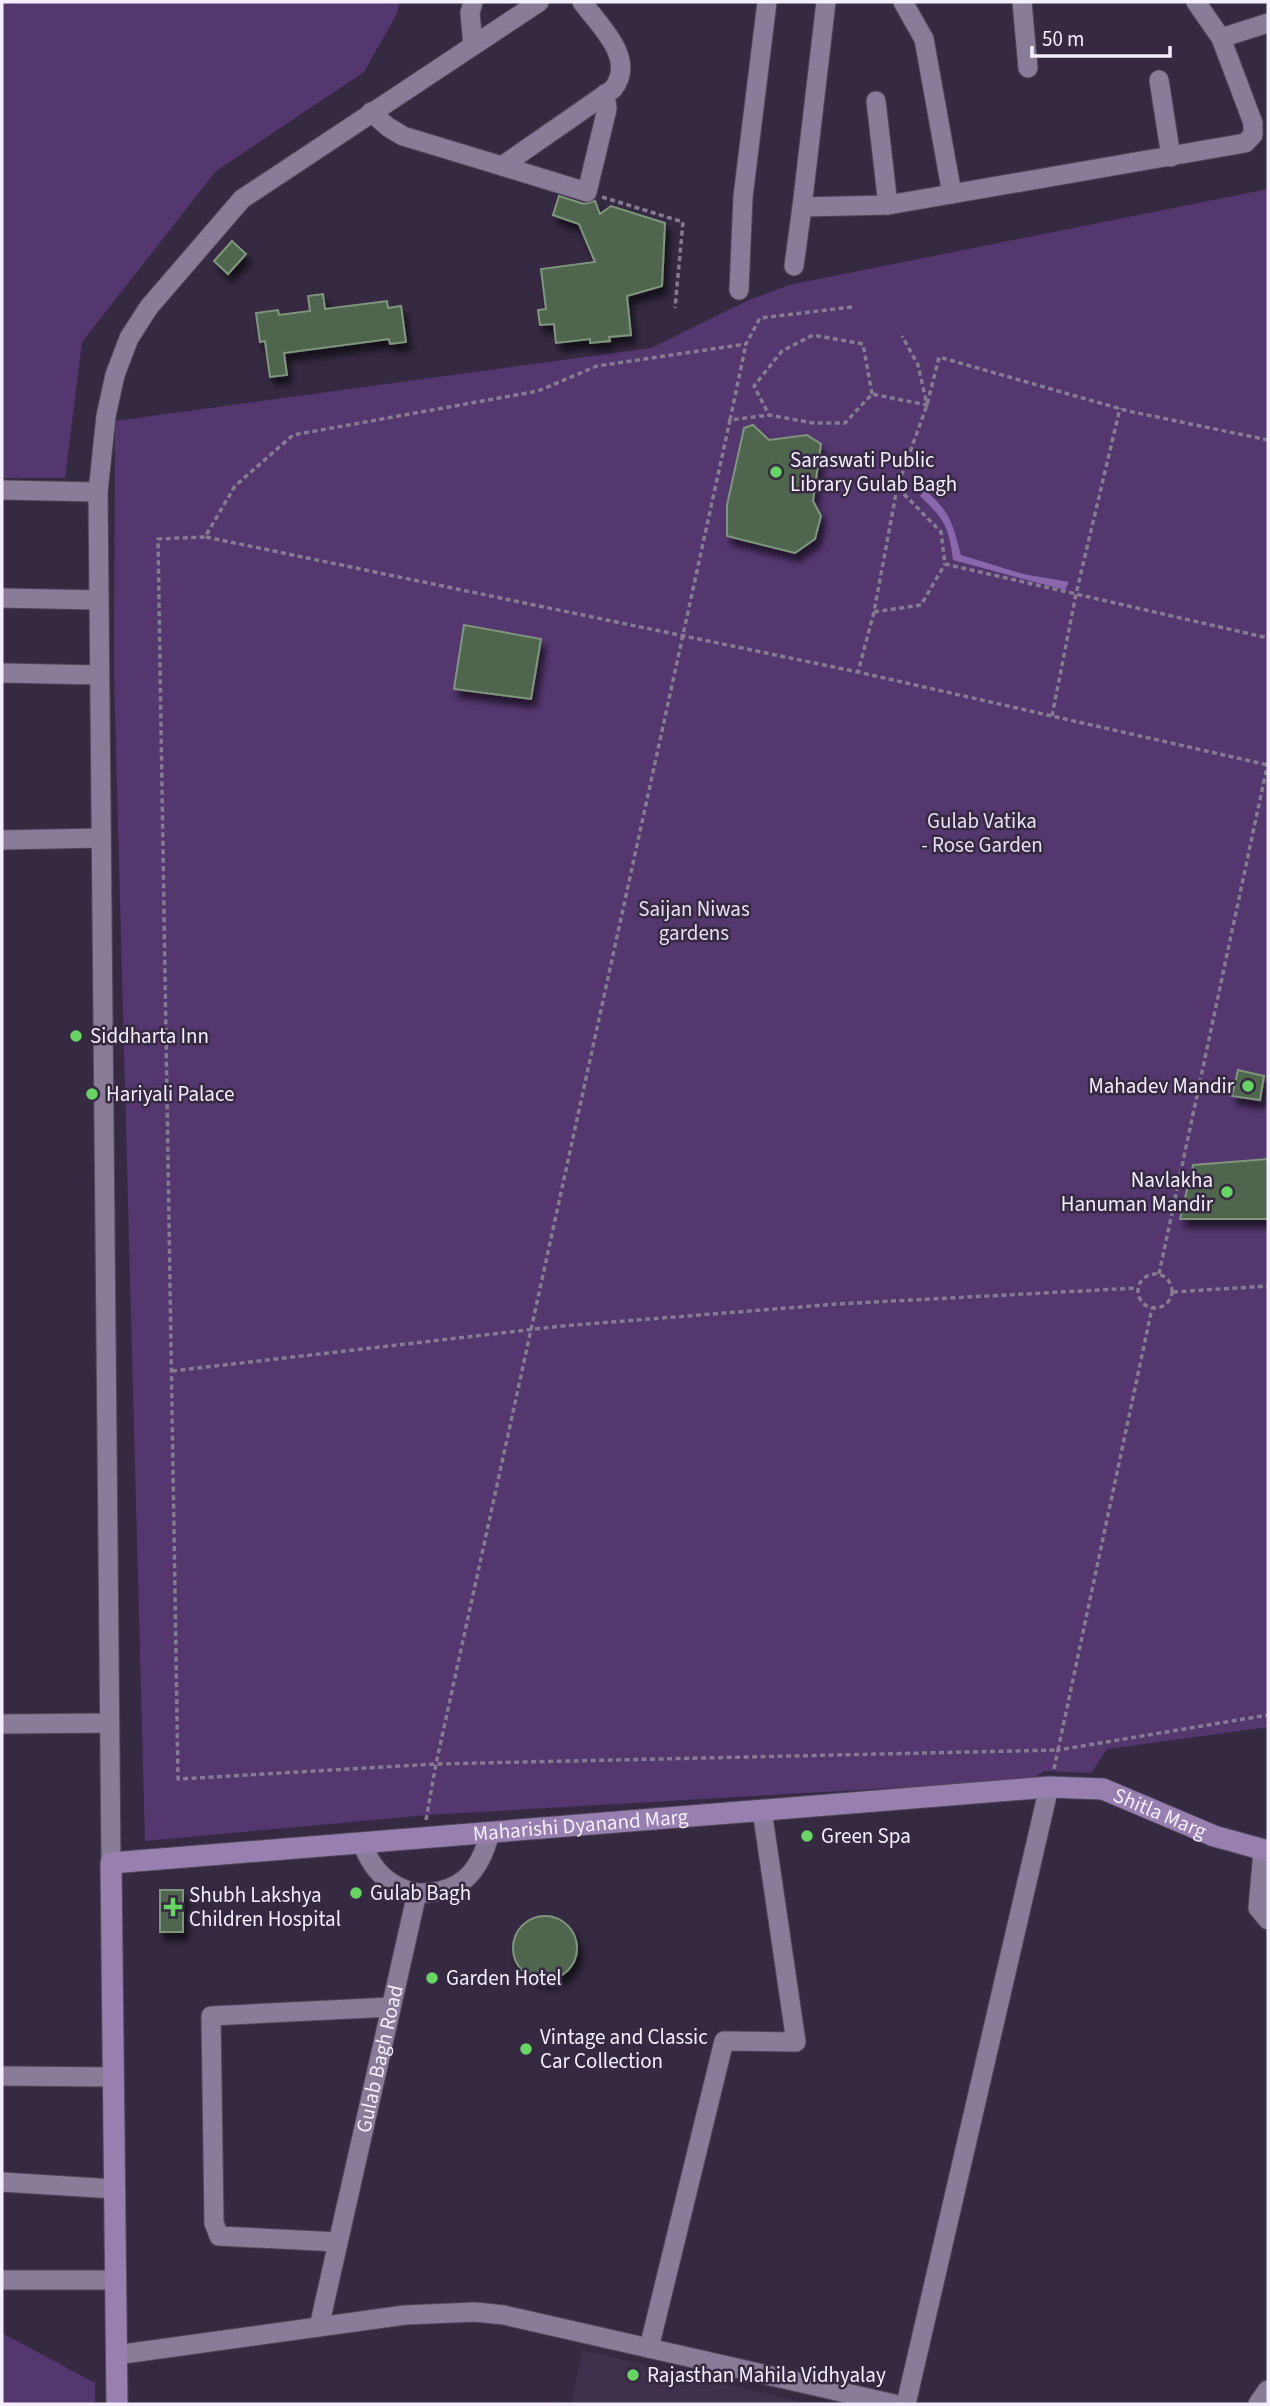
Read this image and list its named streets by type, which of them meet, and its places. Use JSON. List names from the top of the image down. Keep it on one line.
{"streets":{"main road":["Shitla Marg","Maharishi Dyanand Marg"],"street":["Gulab Bagh Road"]},"crossings":[["Shitla Marg","Maharishi Dyanand Marg"]],"parks":["Gulab Vatika - Rose Garden","Saijan Niwas gardens"],"places":{"other":["Saraswati Public Library Gulab Bagh","Siddharta Inn","Mahadev Mandir","Hariyali Palace","Navlakha Hanuman Mandir","Green Spa","Gulab Bagh","Garden Hotel","Vintage and Classic Car Collection","Rajasthan Mahila Vidhyalay"],"health":["Shubh Lakshya Children Hospital"]},"scale_bar":"50 m"}
